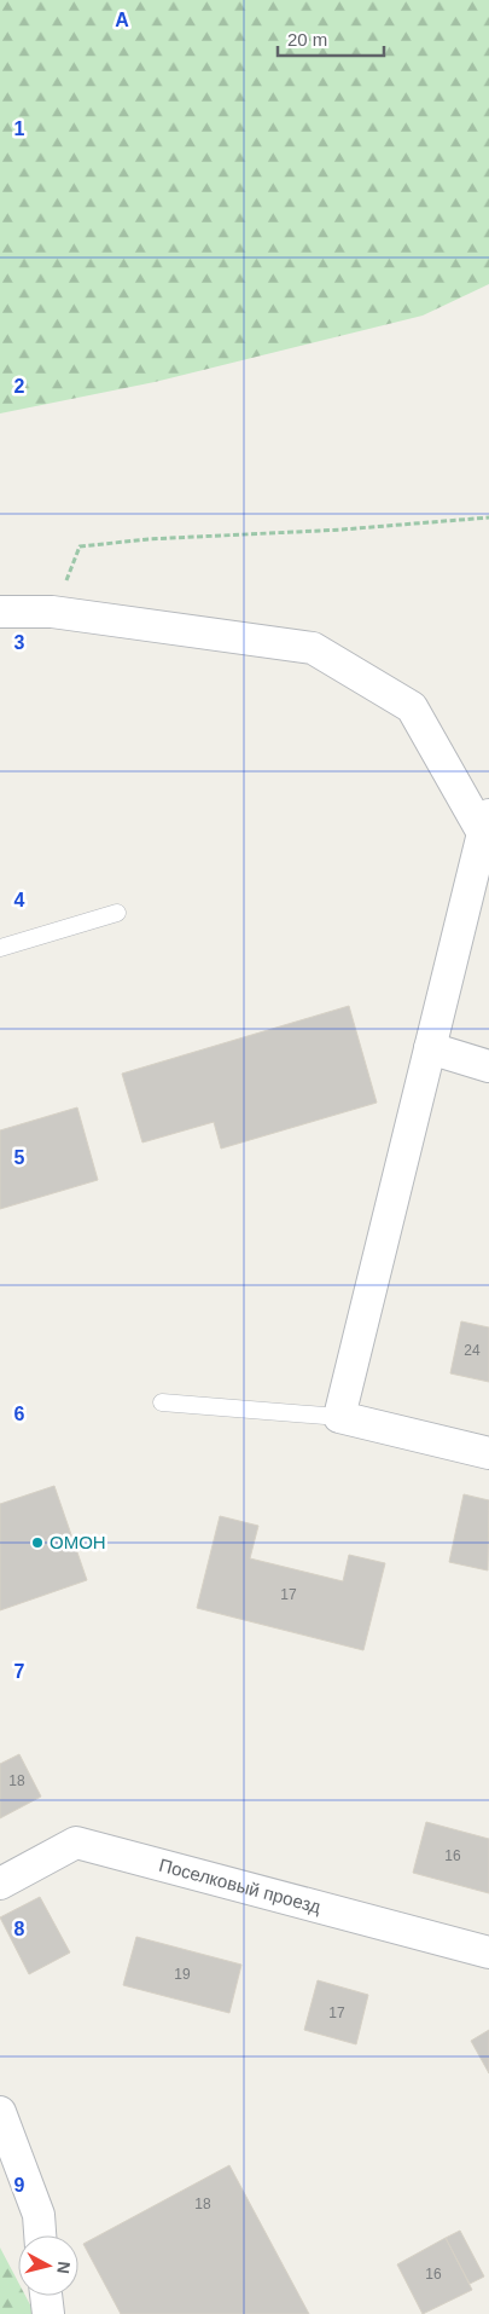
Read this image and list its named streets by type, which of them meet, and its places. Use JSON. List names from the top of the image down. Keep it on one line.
{"streets":{"street":["Поселковый проезд"]},"places":["ОМОН"],"house_numbers":["24","17","18","16","19","17","18","16"],"scale_bar":"20 m","north":"right","grid":{"columns":["A"],"rows":["1","2","3","4","5","6","7","8","9"]}}
